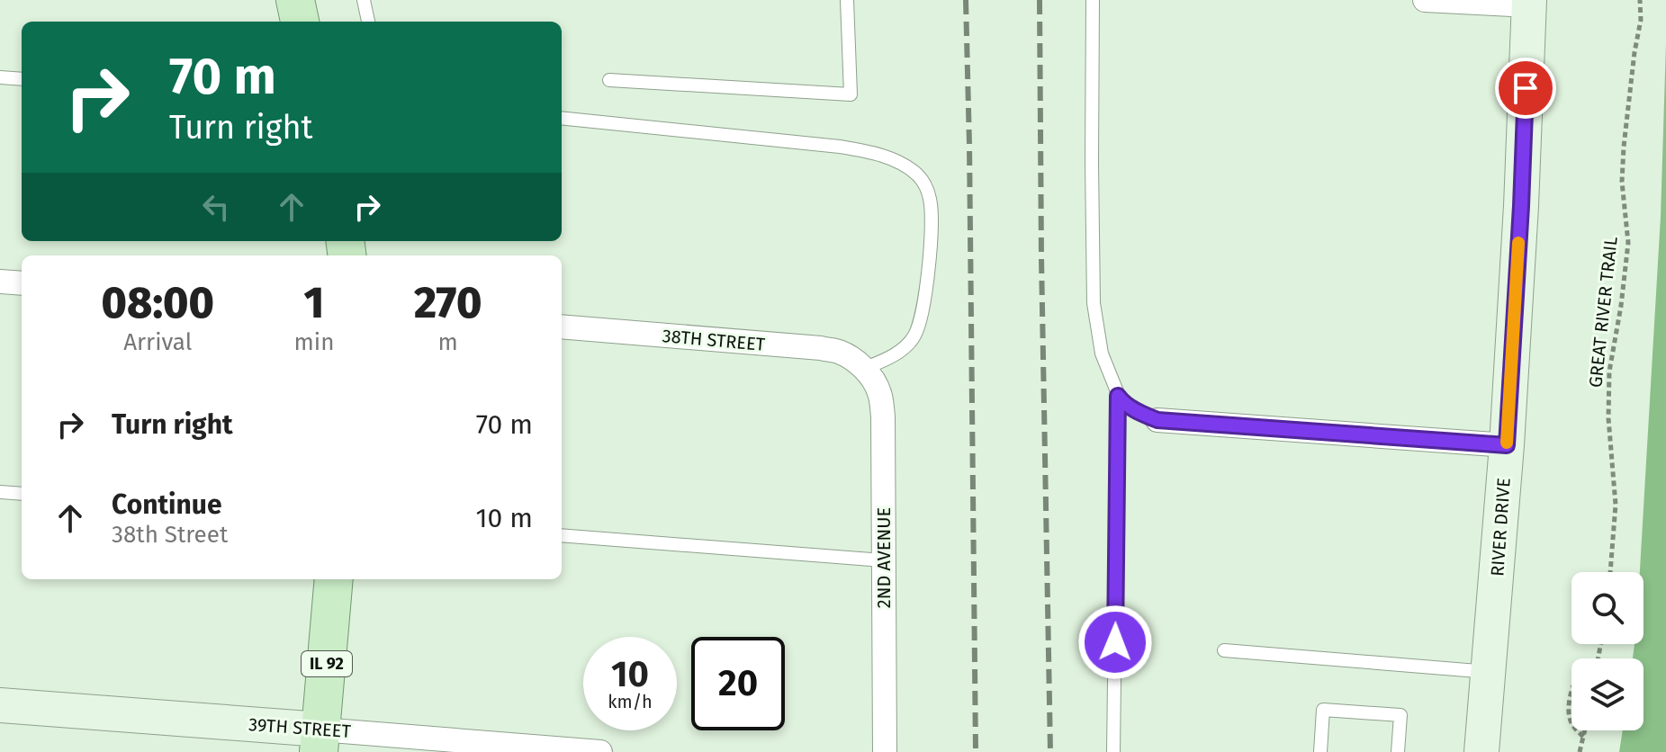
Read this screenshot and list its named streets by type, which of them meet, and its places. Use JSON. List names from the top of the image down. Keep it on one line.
{"streets":{"main road":["IL 92"],"street":["38TH STREET","RIVER DRIVE","2ND AVENUE","39TH STREET"],"path":["GREAT RIVER TRAIL"]},"crossings":[["38TH STREET","2ND AVENUE"],["IL 92","39TH STREET"]],"page":{"turn":["70 m","Turn right"],"eta":["08:00","Arrival","1","min","270","m"],"list":[{"name":"Turn right","value":"70 m"},{"name":"Continue","note":"38th Street","value":"10 m"}],"speed":"10 km/h","limit":"20"}}
